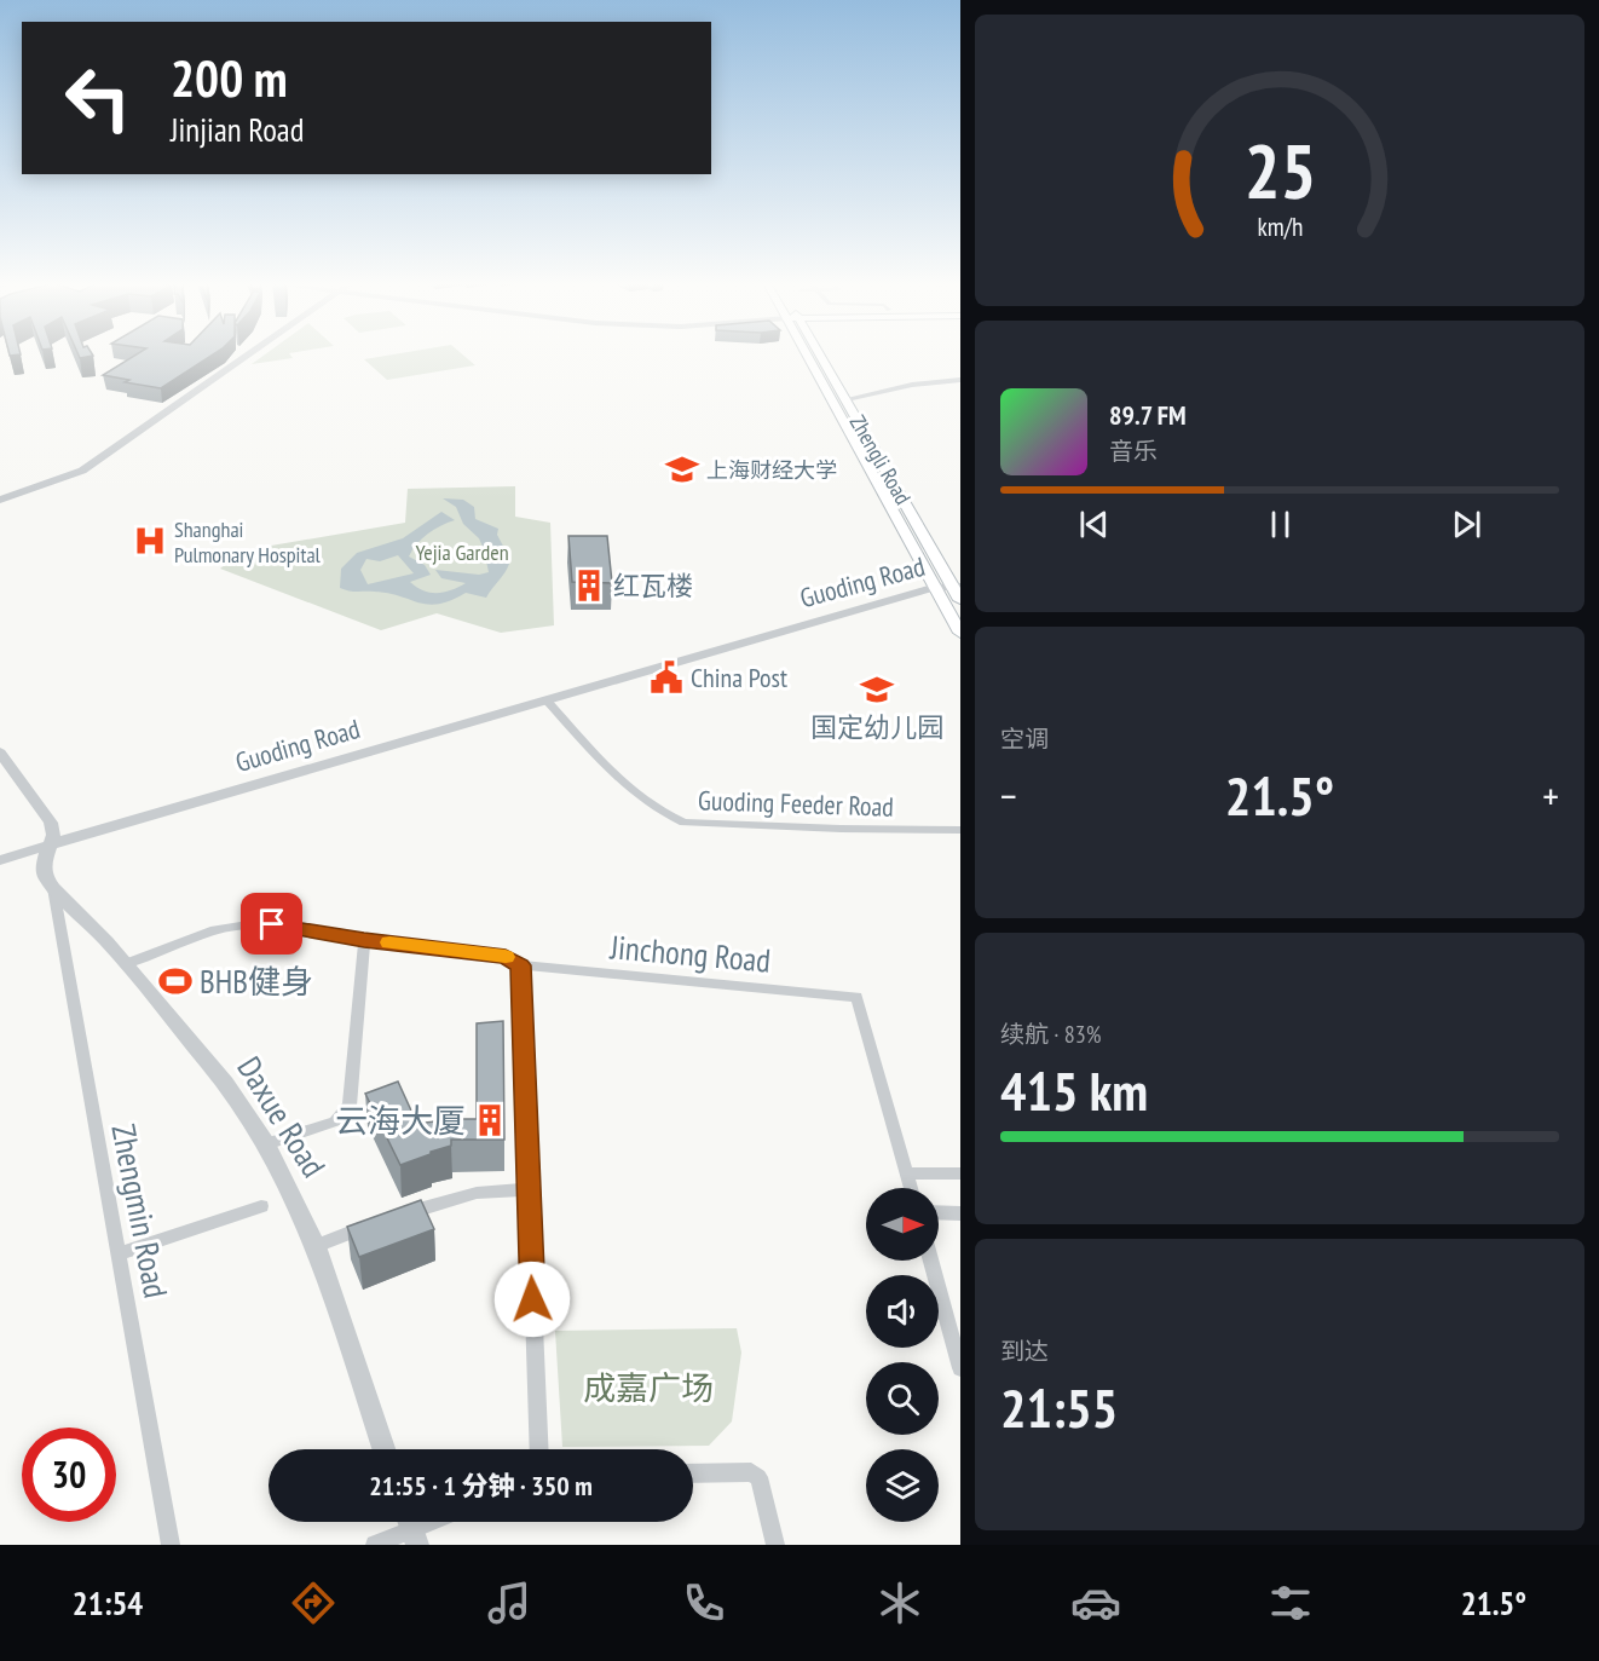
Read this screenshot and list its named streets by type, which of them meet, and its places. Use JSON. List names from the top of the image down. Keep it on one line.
{"streets":{"main road":["Zhengli Road"],"street":["Guoding Road","Guoding Feeder Road","Jinchong Road","Daxue Road","Zhengmin Road"]},"crossings":[["Zhengli Road","Guoding Road"],["Guoding Road","Guoding Feeder Road"],["Jinchong Road","Daxue Road"],["Daxue Road","Zhengmin Road"]],"parks":["Yejia Garden","成嘉广场"],"places":{"school or university":["上海财经大学","国定幼儿园"],"hospital":["Shanghai Pulmonary Hospital"],"building":["红瓦楼","云海大厦"],"public building":["China Post"],"sports":["BHB健身"]},"north":"right","page":{"turn":["200 m","Jinjian Road"],"song":["89.7 FM","音乐"],"tile":["空调",["续航 · 83%","415 km"],["到达","21:55"]],"heat":["−","21.5°","+"],"limit":"30","trip":"21:55 · 1 分钟 · 350 m","tabs":["21:54","21.5°"],"gauge":["25","km/h"]}}
